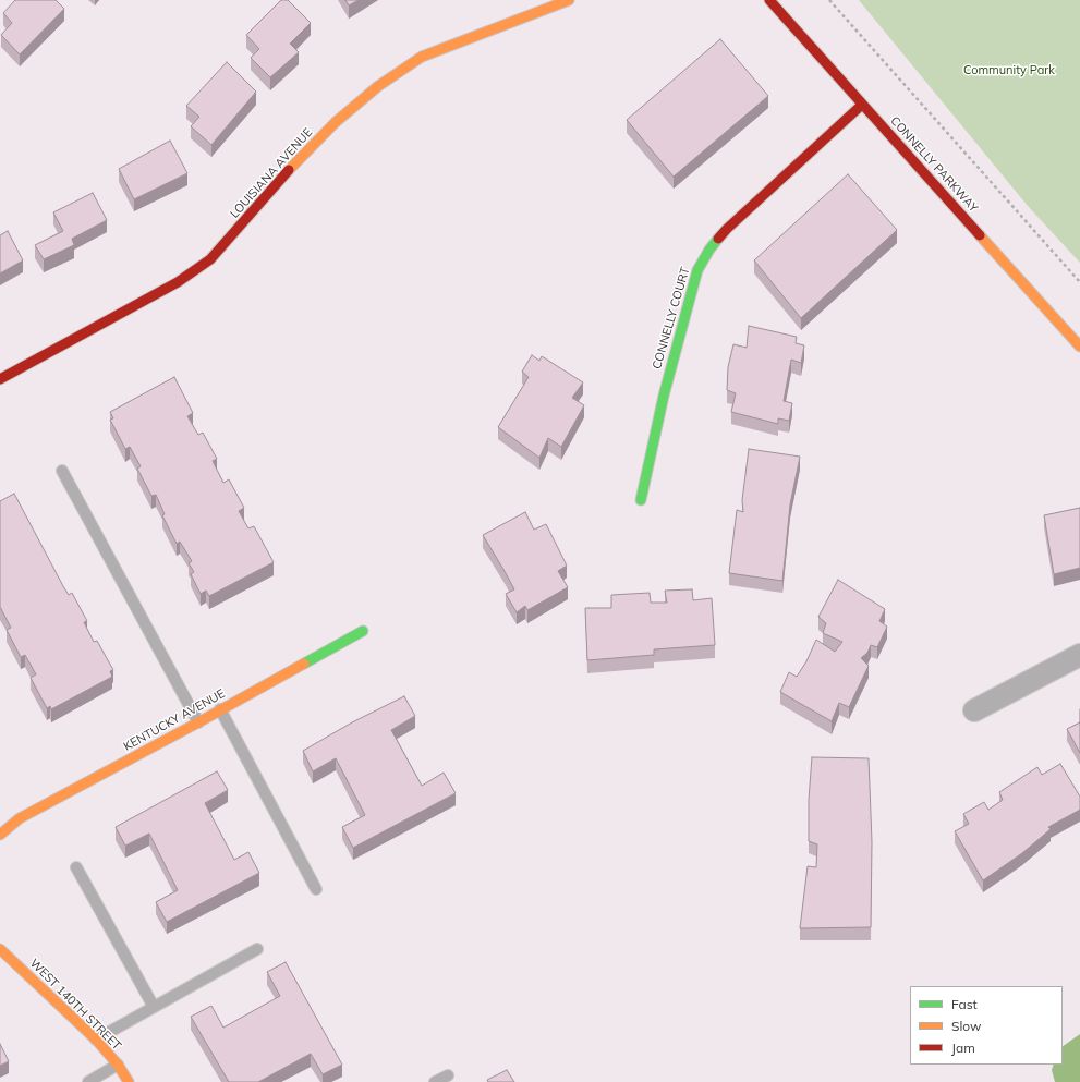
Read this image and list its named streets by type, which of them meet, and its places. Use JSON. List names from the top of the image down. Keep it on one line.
{"streets":{"street":["CONNELLY PARKWAY","LOUISIANA AVENUE","CONNELLY COURT","KENTUCKY AVENUE","WEST 140TH STREET"]},"crossings":[["CONNELLY PARKWAY","CONNELLY COURT"]],"parks":["Community Park"],"legend":["Fast","Slow","Jam"]}
